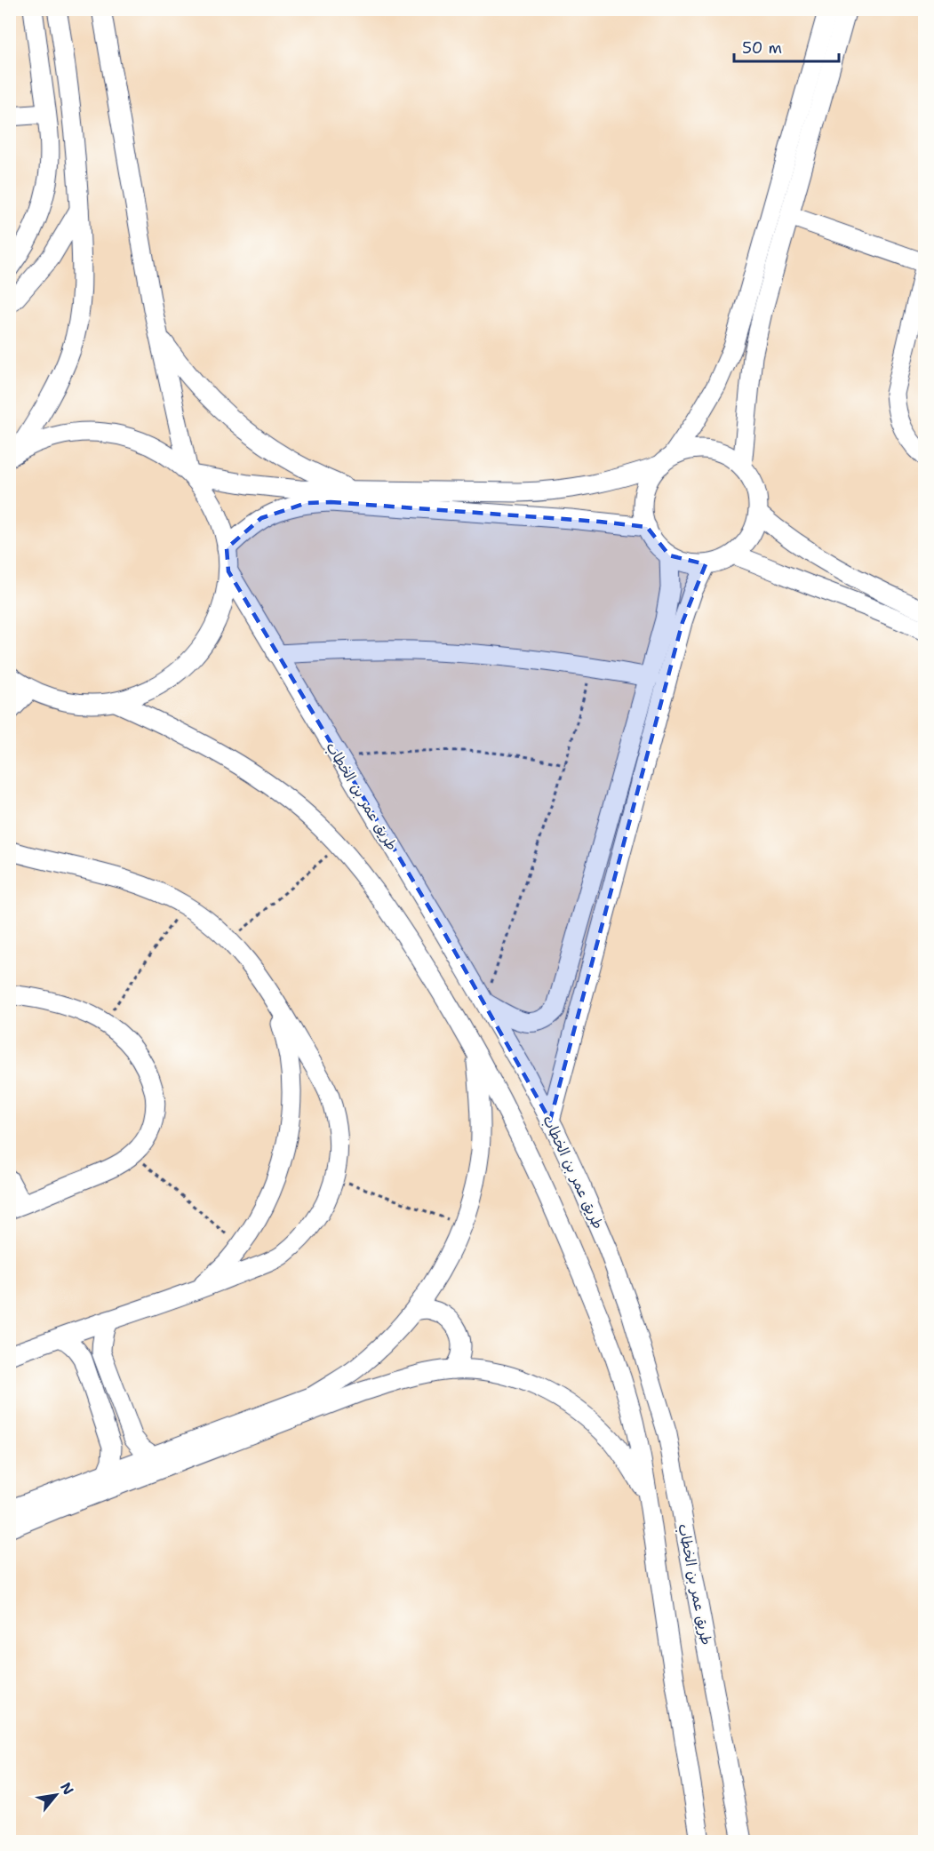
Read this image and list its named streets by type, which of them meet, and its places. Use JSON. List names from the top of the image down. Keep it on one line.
{"streets":{"street":["طريق عمر بن الخطاب"]},"scale_bar":"50 m","north":"top right"}
